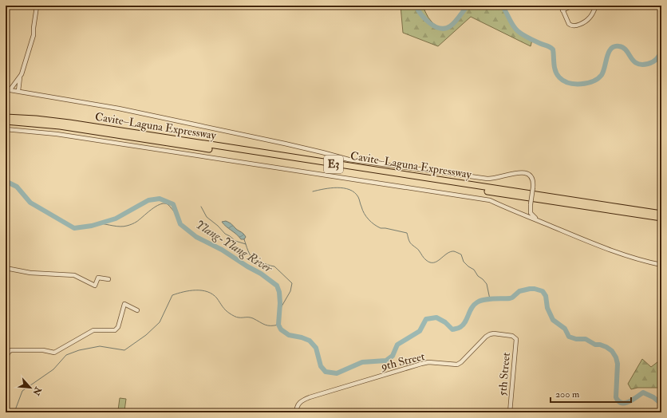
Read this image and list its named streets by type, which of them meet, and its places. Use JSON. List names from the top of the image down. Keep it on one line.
{"streets":{"highway":["Cavite–Laguna Expressway","E3"],"street":["9th Street","5th Street"]},"crossings":[["9th Street","5th Street"]],"water":["Ylang-Ylang River"],"scale_bar":"200 m","north":"bottom right"}
